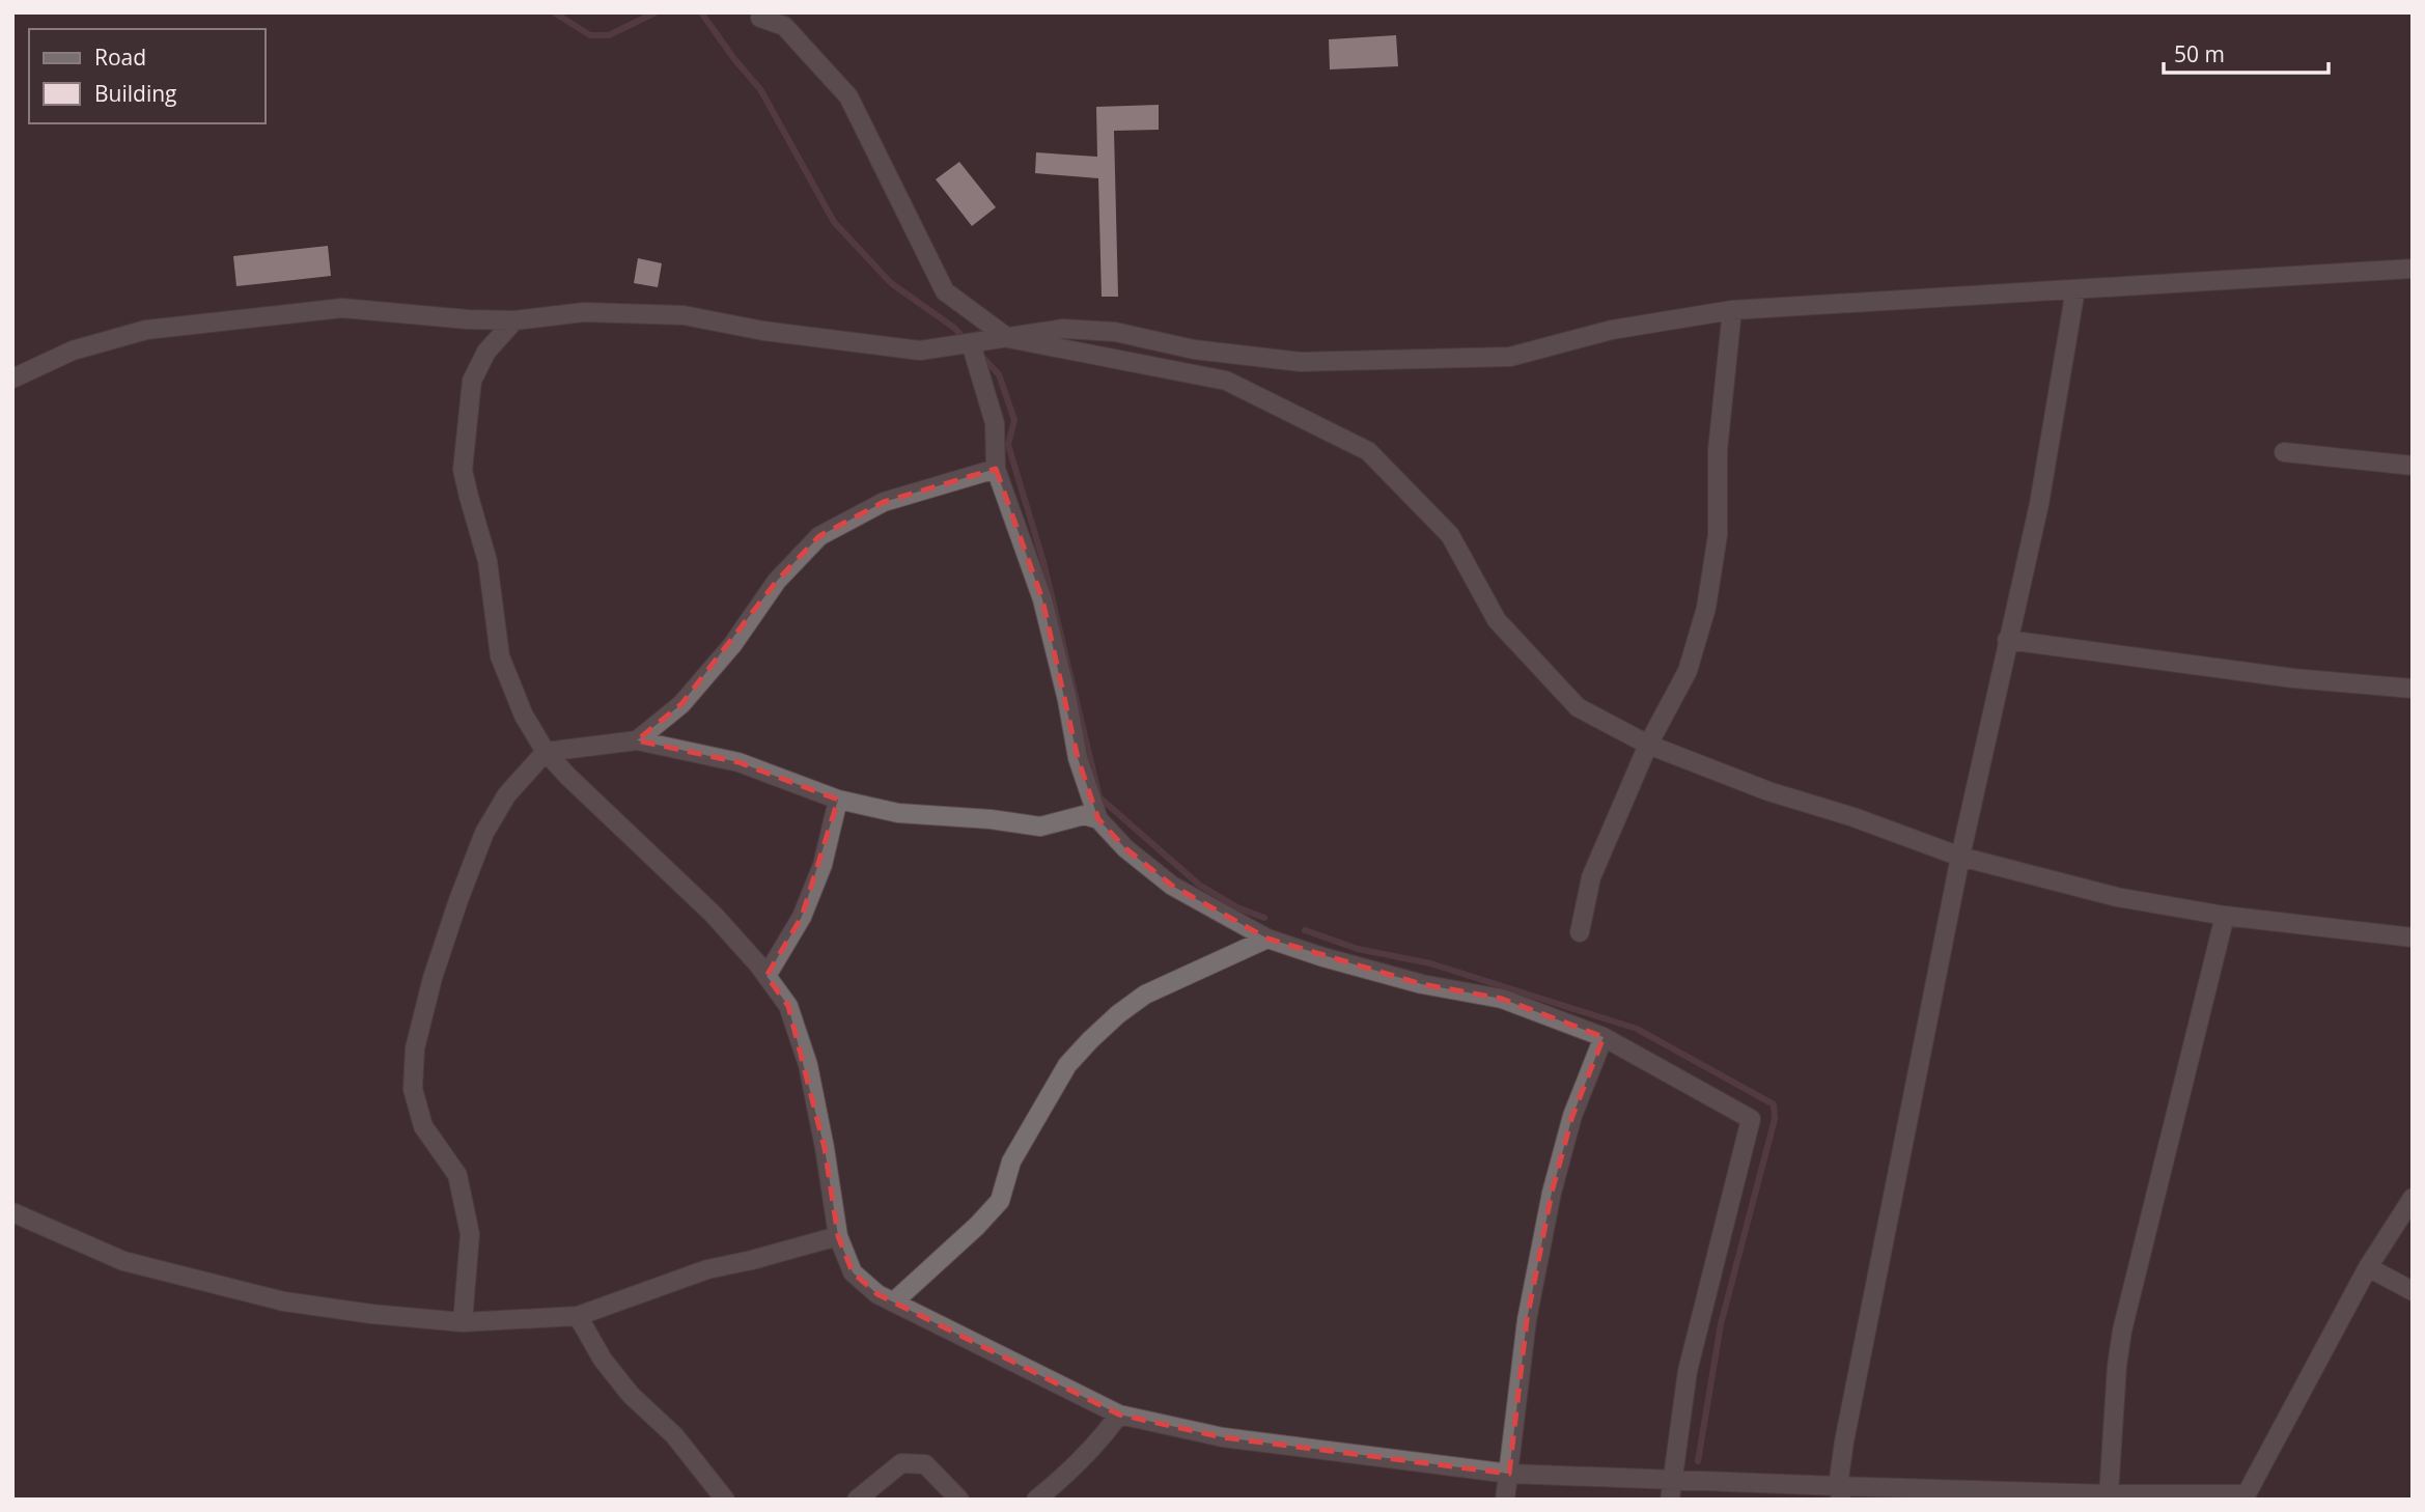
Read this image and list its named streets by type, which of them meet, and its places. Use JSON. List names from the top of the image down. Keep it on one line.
{"legend":["Road","Building"],"scale_bar":"50 m"}
